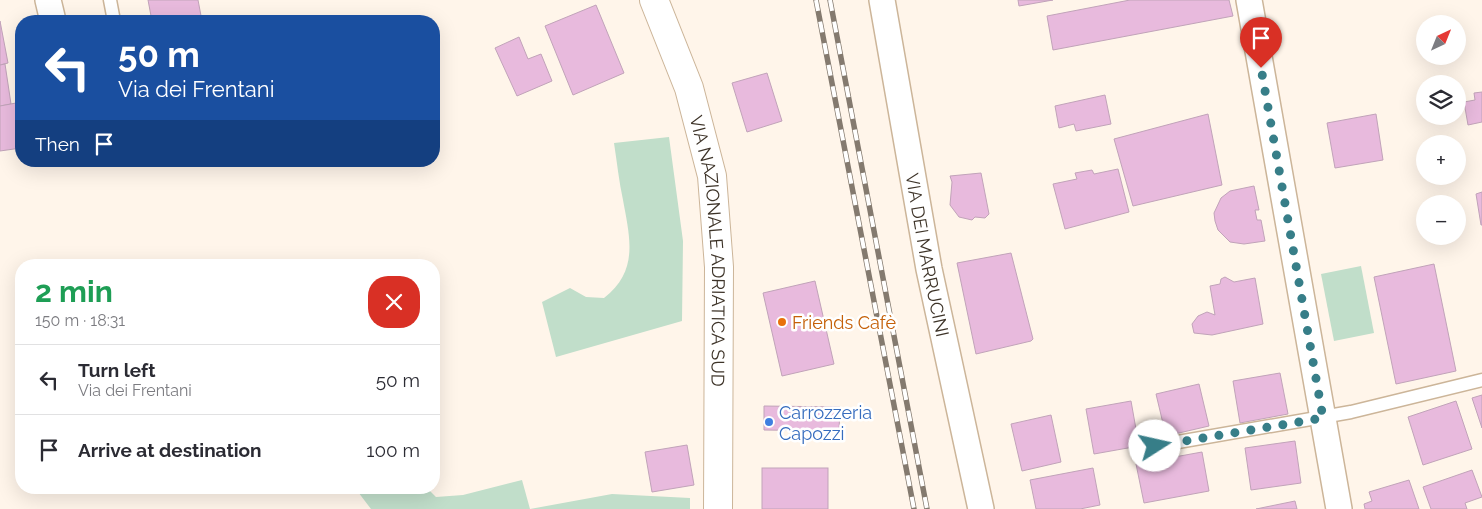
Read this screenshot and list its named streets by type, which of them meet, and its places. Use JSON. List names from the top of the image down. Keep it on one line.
{"streets":{"main road":["VIA NAZIONALE ADRIATICA SUD"],"street":["VIA DEI MARRUCINI"]},"places":["Friends Cafè","Carrozzeria Capozzi"],"north":"top right","page":{"map_buttons":["+","−"],"turn":["50 m","Via dei Frentani"],"then":"Then","heading":["2 min","150 m · 18:31"],"list":[{"name":"Turn left","note":"Via dei Frentani","value":"50 m"},{"name":"Arrive at destination","value":"100 m"}]}}
